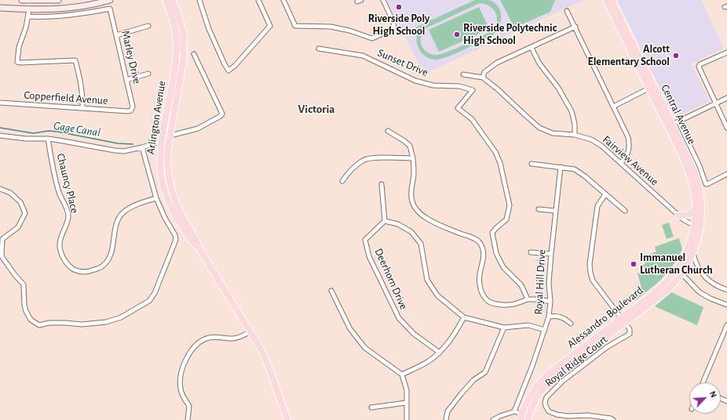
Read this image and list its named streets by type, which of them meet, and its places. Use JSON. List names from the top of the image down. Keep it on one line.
{"streets":{"main road":["Central Avenue","Arlington Avenue","Alessandro Boulevard"],"street":["Marley Drive","Sunset Drive","Copperfield Avenue","Fairview Avenue","Chauncy Place","Deerhorn Drive","Royal Hill Drive","Royal Ridge Court"]},"crossings":[["Marley Drive","Copperfield Avenue"],["Central Avenue","Fairview Avenue"],["Central Avenue","Alessandro Boulevard"],["Fairview Avenue","Alessandro Boulevard"],["Alessandro Boulevard","Royal Ridge Court"]],"districts":["Victoria"],"water":["Gage Canal"],"places":["Riverside Poly High School","Riverside Polytechnic High School","Alcott Elementary School","Immanuel Lutheran Church"],"north":"top right"}
